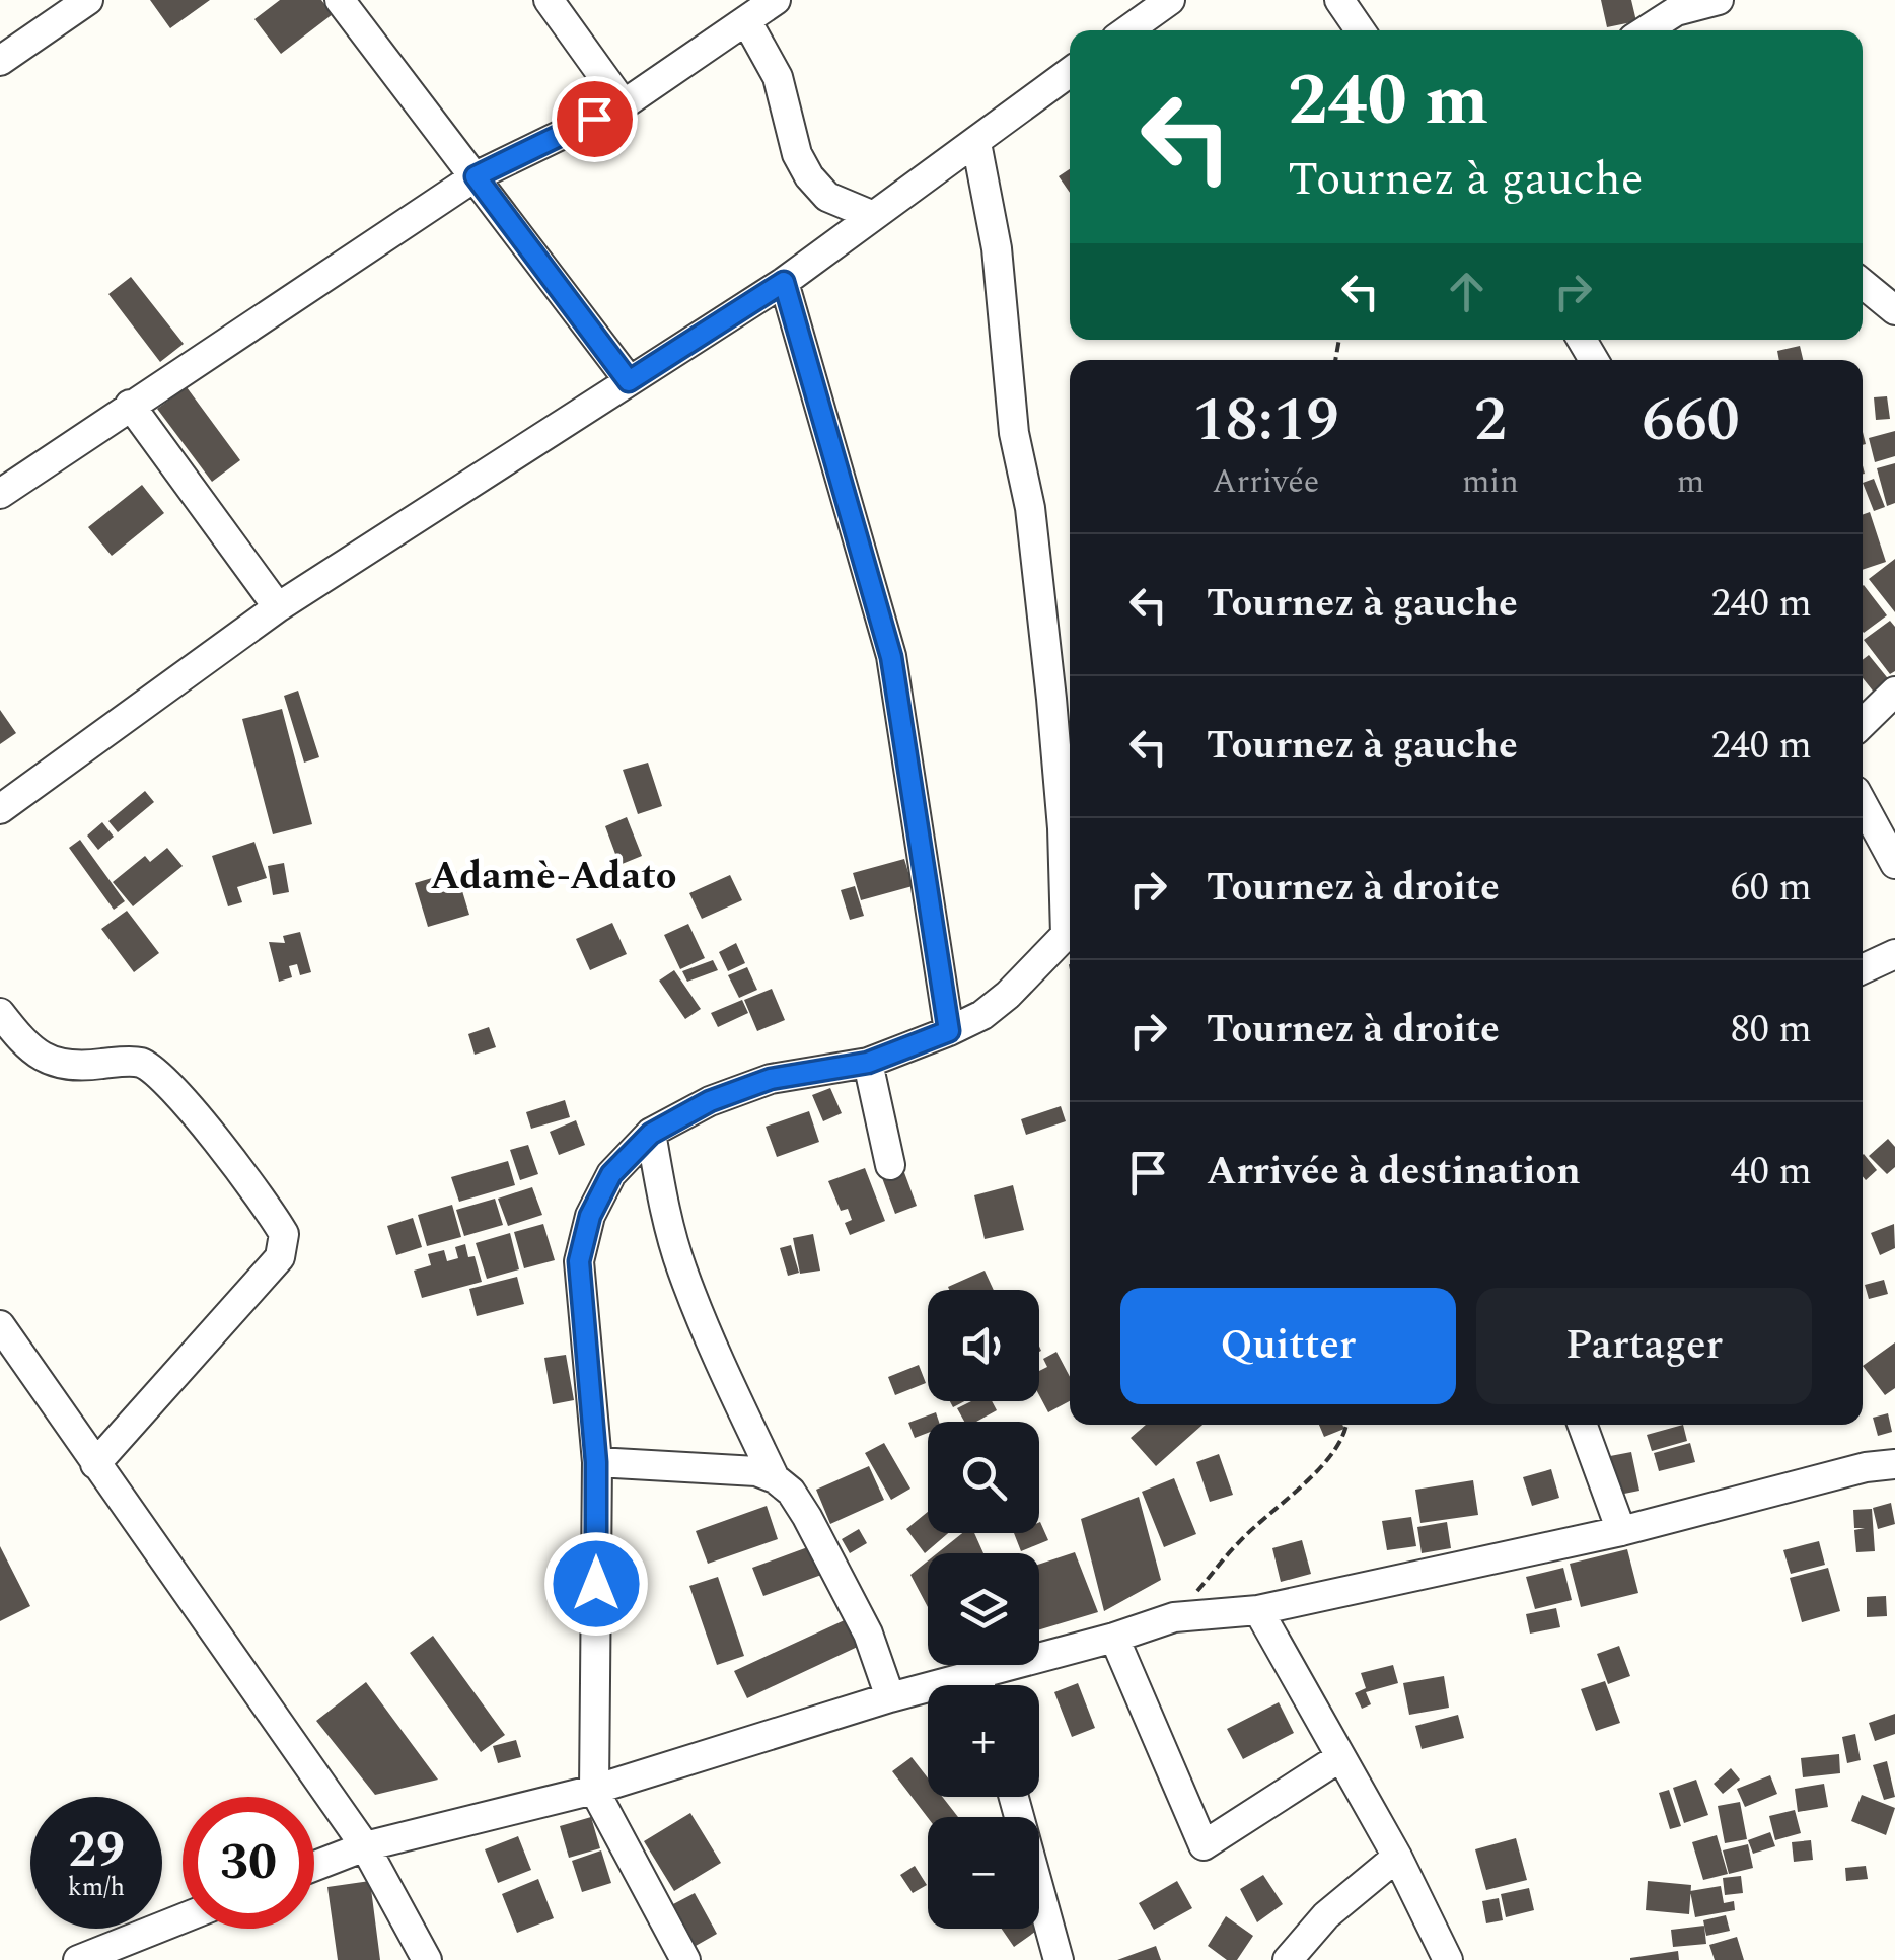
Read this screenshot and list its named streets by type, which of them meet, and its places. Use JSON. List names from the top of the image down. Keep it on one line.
{"districts":["Adamè-Adato"],"page":{"turn":["240 m","Tournez à gauche"],"eta":["18:19","Arrivée","2","min","660","m"],"list":[{"name":"Tournez à gauche","value":"240 m"},{"name":"Tournez à gauche","value":"240 m"},{"name":"Tournez à droite","value":"60 m"},{"name":"Tournez à droite","value":"80 m"},{"name":"Arrivée à destination","value":"40 m"}],"buttons":["Quitter","Partager"],"map_buttons":["+","−"],"speed":"29 km/h","limit":"30"}}
